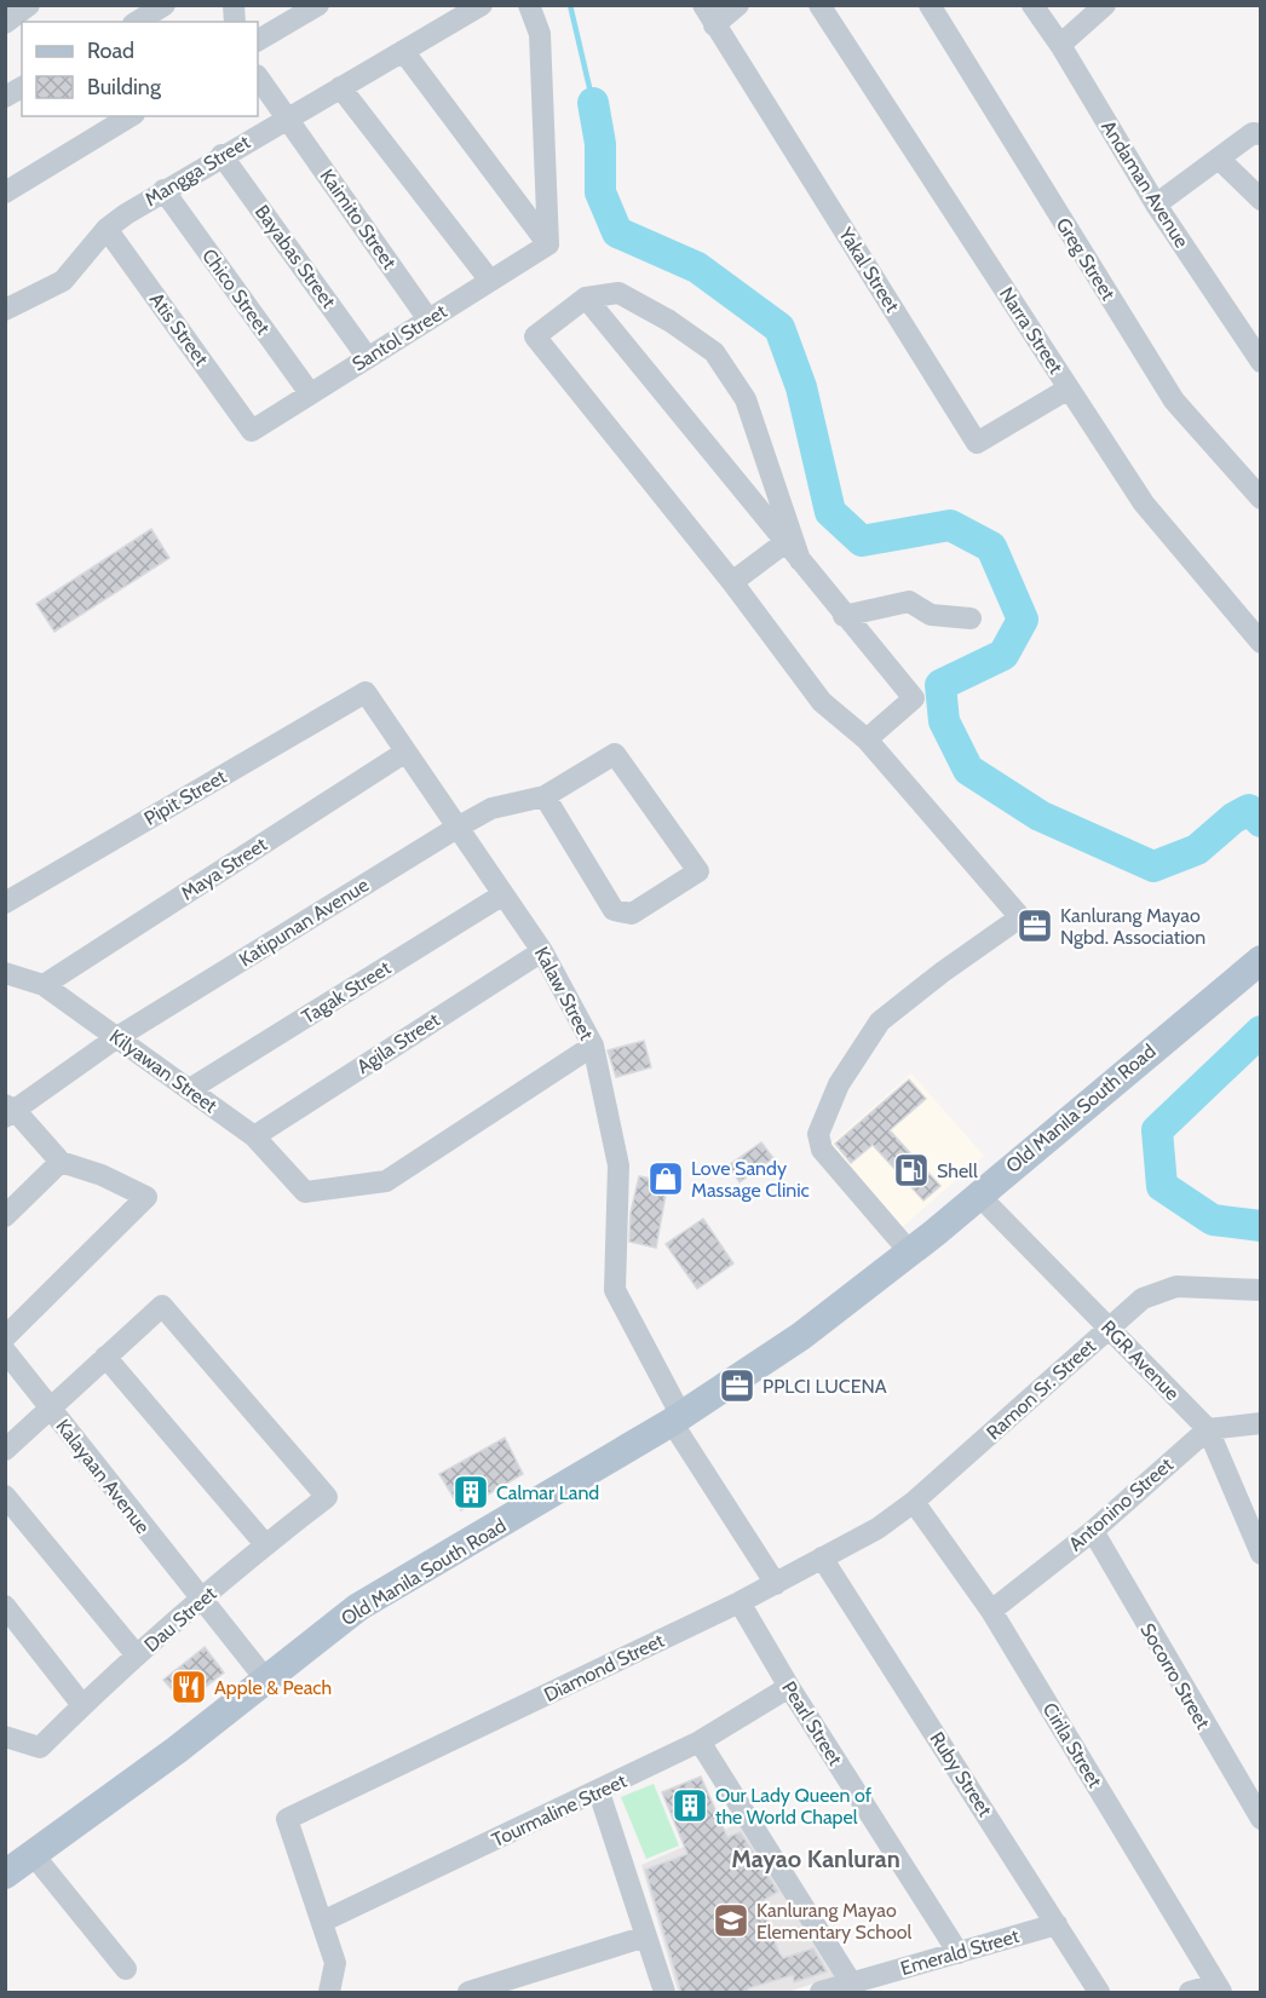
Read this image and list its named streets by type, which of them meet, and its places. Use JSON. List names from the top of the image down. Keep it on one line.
{"streets":{"main road":["Old Manila South Road"],"street":["Mangga Street","Andaman Avenue","Kaimito Street","Bayabas Street","Greg Street","Yakal Street","Chico Street","Atis Street","Narra Street","Santol Street","Pipit Street","Maya Street","Katipunan Avenue","Tagak Street","Kalaw Street","Agila Street","Kilyawan Street","RGR Avenue","Ramon Sr. Street","Kalayaan Avenue","Antonino Street","Dau Street","Diamond Street","Socorro Street","Pearl Street","Cirila Street","Ruby Street","Tourmaline Street","Emerald Street"]},"crossings":[["Mangga Street","Kaimito Street"],["Mangga Street","Bayabas Street"],["Mangga Street","Chico Street"],["Mangga Street","Atis Street"],["Kaimito Street","Santol Street"],["Bayabas Street","Santol Street"],["Yakal Street","Narra Street"],["Chico Street","Santol Street"],["Atis Street","Santol Street"],["Pipit Street","Kalaw Street"],["Maya Street","Kalaw Street"],["Maya Street","Kilyawan Street"],["Katipunan Avenue","Kalaw Street"],["Katipunan Avenue","Kilyawan Street"],["Tagak Street","Kalaw Street"],["Tagak Street","Kilyawan Street"],["Kalaw Street","Agila Street"],["Kalaw Street","Kilyawan Street"],["Kalaw Street","Old Manila South Road"],["Kalaw Street","Diamond Street"],["Agila Street","Kilyawan Street"],["Old Manila South Road","RGR Avenue"],["Old Manila South Road","Kalayaan Avenue"],["RGR Avenue","Ramon Sr. Street"],["RGR Avenue","Antonino Street"],["Ramon Sr. Street","Diamond Street"],["Ramon Sr. Street","Cirila Street"],["Kalayaan Avenue","Dau Street"],["Antonino Street","Socorro Street"],["Antonino Street","Cirila Street"],["Diamond Street","Pearl Street"],["Diamond Street","Cirila Street"],["Diamond Street","Ruby Street"],["Diamond Street","Tourmaline Street"],["Pearl Street","Tourmaline Street"],["Pearl Street","Emerald Street"],["Ruby Street","Emerald Street"]],"districts":["Mayao Kanluran"],"places":{"office":["Kanlurang Mayao Ngbd. Association","PPLCI LUCENA"],"fuel station":["Shell"],"shop":["Love Sandy Massage Clinic"],"building":["Calmar Land","Our Lady Queen of the World Chapel"],"restaurant":["Apple & Peach"],"school or university":["Kanlurang Mayao Elementary School"]},"legend":["Road","Building"]}
